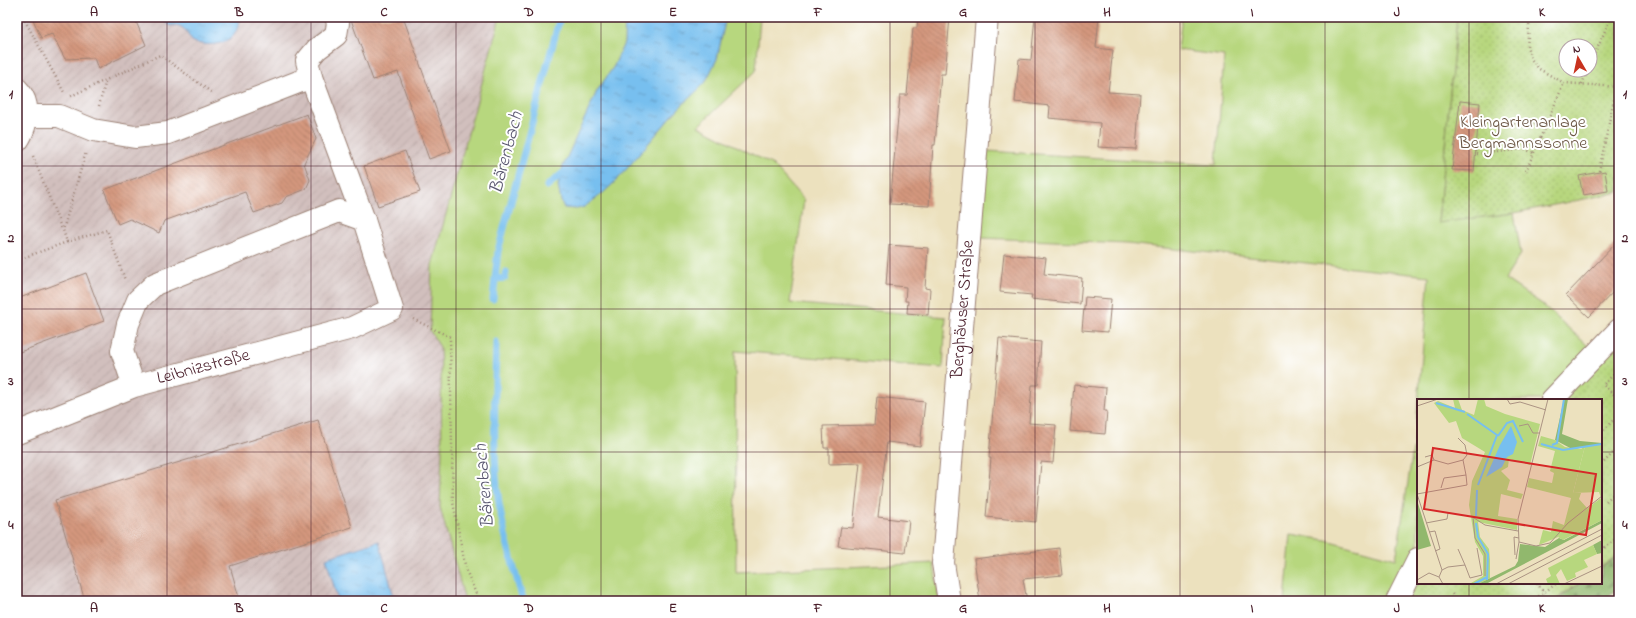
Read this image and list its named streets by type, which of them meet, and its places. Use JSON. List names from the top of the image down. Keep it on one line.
{"streets":{"street":["Berghäuser Straße","Leibnizstraße"]},"water":["Bärenbach"],"parks":["Kleingartenanlage Bergmannssonne"],"north":"top","grid":{"columns":["A","B","C","D","E","F","G","H","I","J","K"],"rows":["1","2","3","4"]}}
